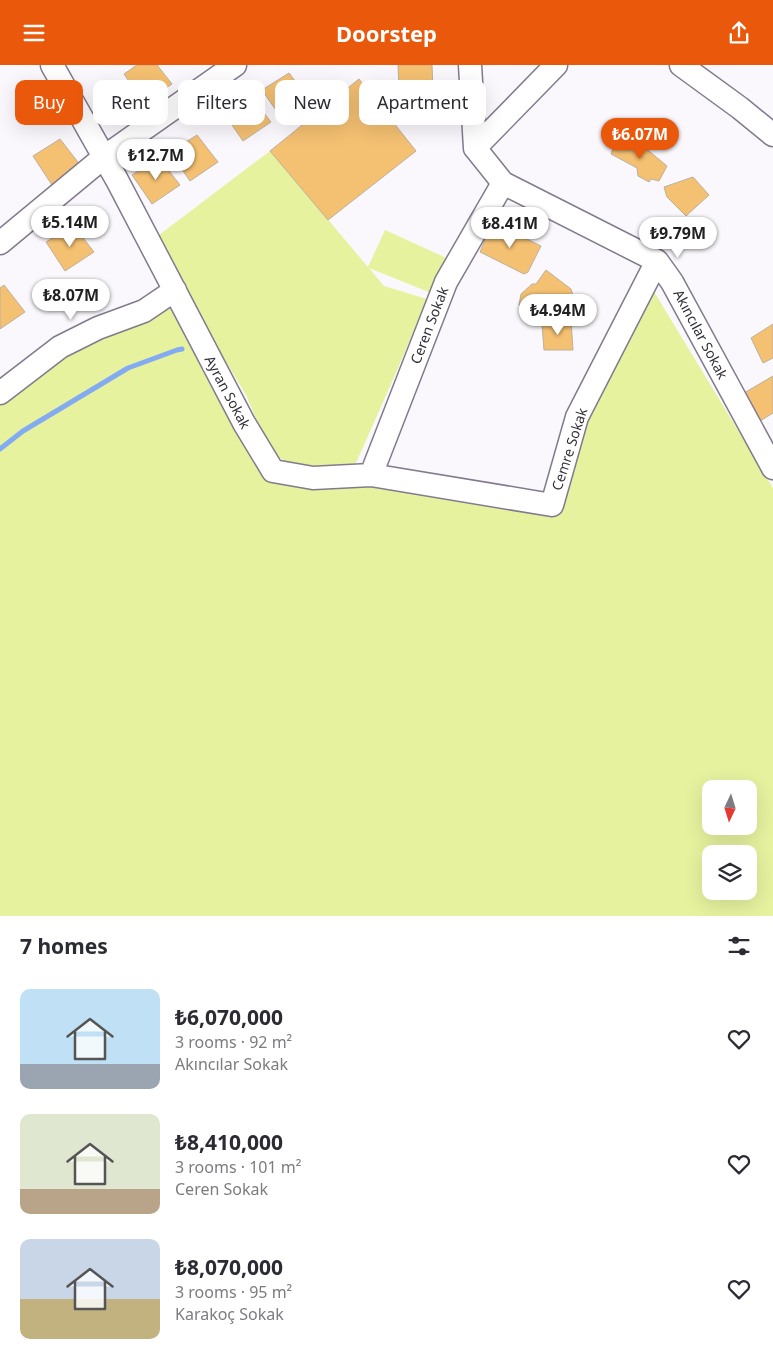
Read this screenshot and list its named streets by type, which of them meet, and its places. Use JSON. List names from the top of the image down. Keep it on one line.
{"streets":{"street":["Ceren Sokak","Akıncılar Sokak","Ayran Sokak","Cemre Sokak"]},"crossings":[["Ceren Sokak","Akıncılar Sokak"],["Ceren Sokak","Ayran Sokak"],["Akıncılar Sokak","Cemre Sokak"],["Ayran Sokak","Cemre Sokak"]],"north":"bottom","page":{"header":"Doorstep","chip":["Buy","Rent","Filters","New","Apartment"],"price":["₺6.07M","₺12.7M","₺5.14M","₺8.41M","₺9.79M","₺8.07M","₺4.94M"],"heading":"7 homes","list":[{"name":"₺6,070,000","note":"3 rooms · 92 m² · Akıncılar Sokak"},{"name":"₺8,410,000","note":"3 rooms · 101 m² · Ceren Sokak"},{"name":"₺8,070,000","note":"3 rooms · 95 m² · Karakoç Sokak"}]}}
